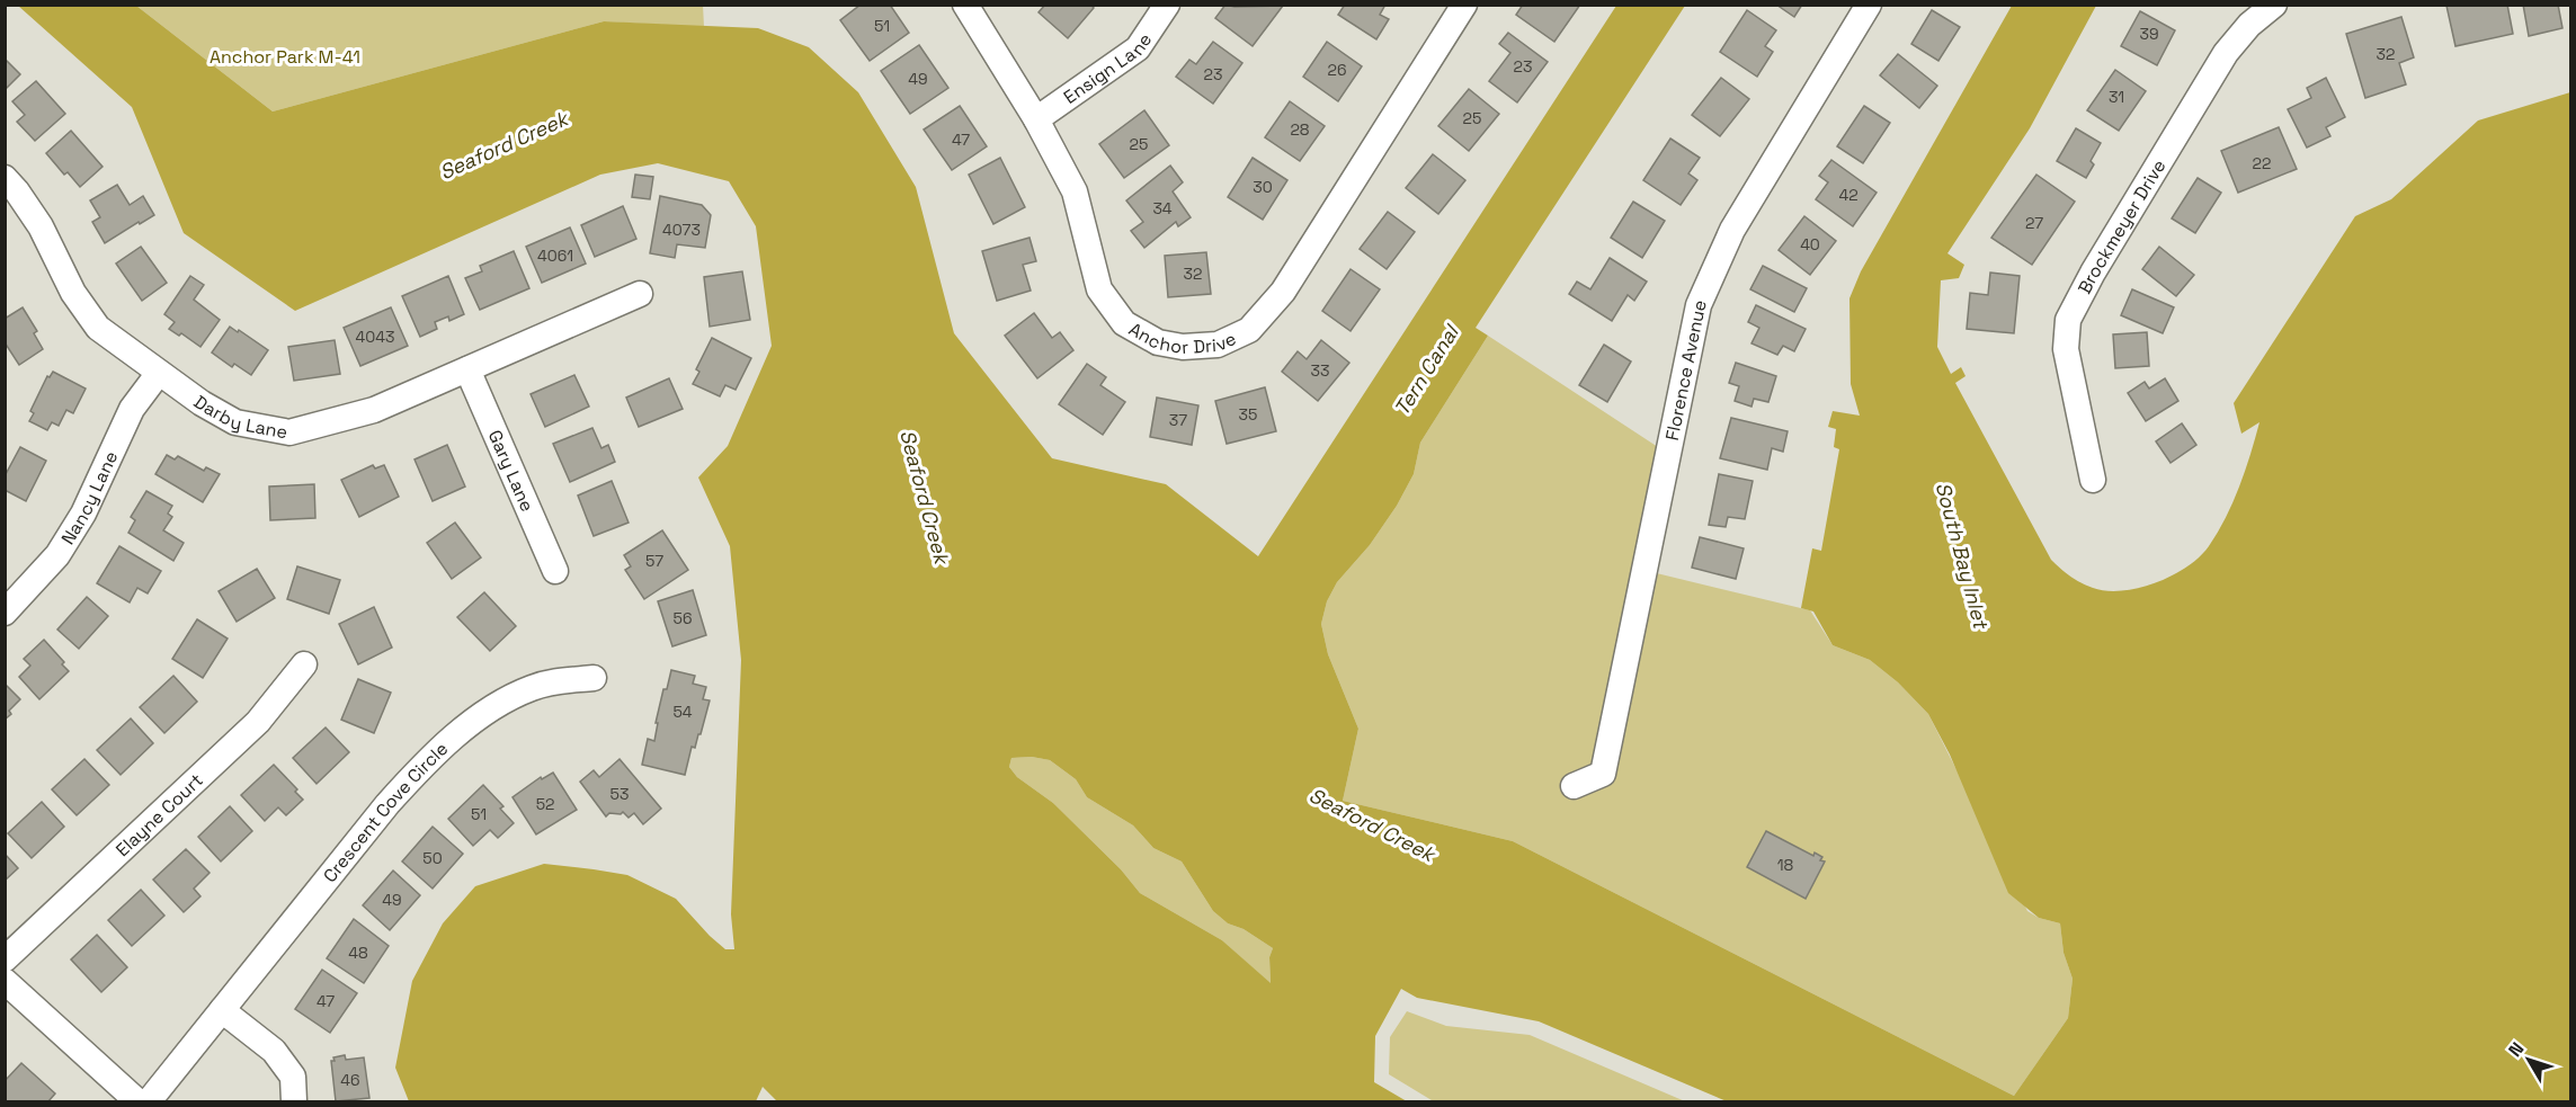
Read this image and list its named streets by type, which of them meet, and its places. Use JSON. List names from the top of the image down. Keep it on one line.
{"streets":{"street":["Ensign Lane","Brockmeyer Drive","Anchor Drive","Florence Avenue","Darby Lane","Gary Lane","Nancy Lane","Crescent Cove Circle","Elayne Court"]},"crossings":[["Ensign Lane","Anchor Drive"],["Darby Lane","Gary Lane"],["Darby Lane","Nancy Lane"]],"water":["Seaford Creek","Tern Canal","South Bay Inlet"],"parks":["Anchor Park M-41"],"house_numbers":["51","39","32","23","26","23","49","31","25","28","47","25","22","30","42","34","27","4073","40","4061","32","4043","33","35","37","57","56","54","53","52","51","50","18","49","48","47","46"],"north":"top left"}
